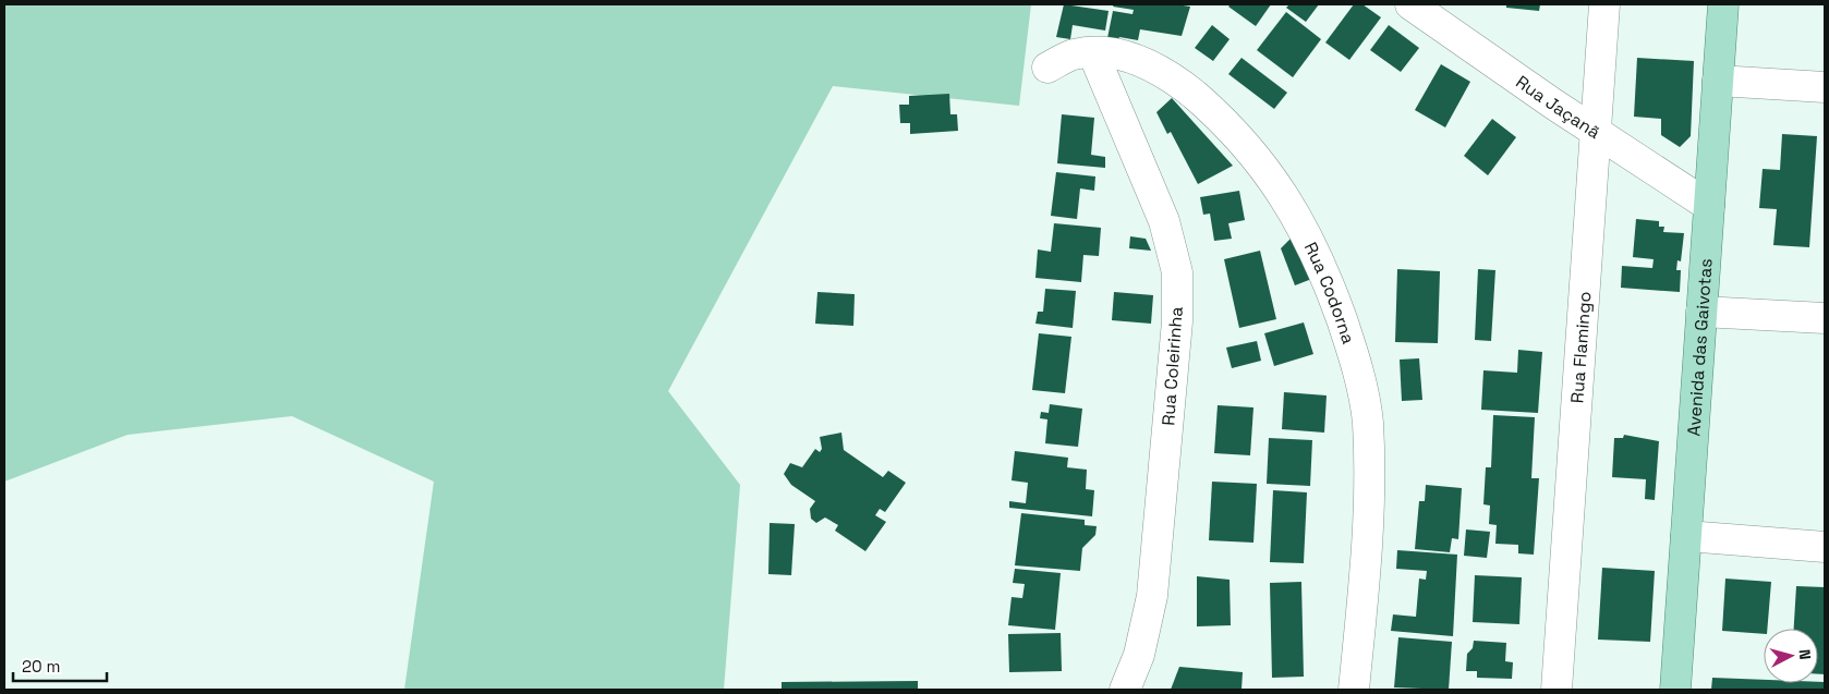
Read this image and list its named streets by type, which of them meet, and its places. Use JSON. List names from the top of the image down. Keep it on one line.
{"streets":{"main road":["Avenida das Gaivotas"],"street":["Rua Jaçanã","Rua Codorna","Rua Flamingo","Rua Coleirinha"]},"crossings":[["Rua Jaçanã","Rua Flamingo"],["Rua Jaçanã","Avenida das Gaivotas"],["Rua Codorna","Rua Coleirinha"]],"scale_bar":"20 m","north":"right"}
